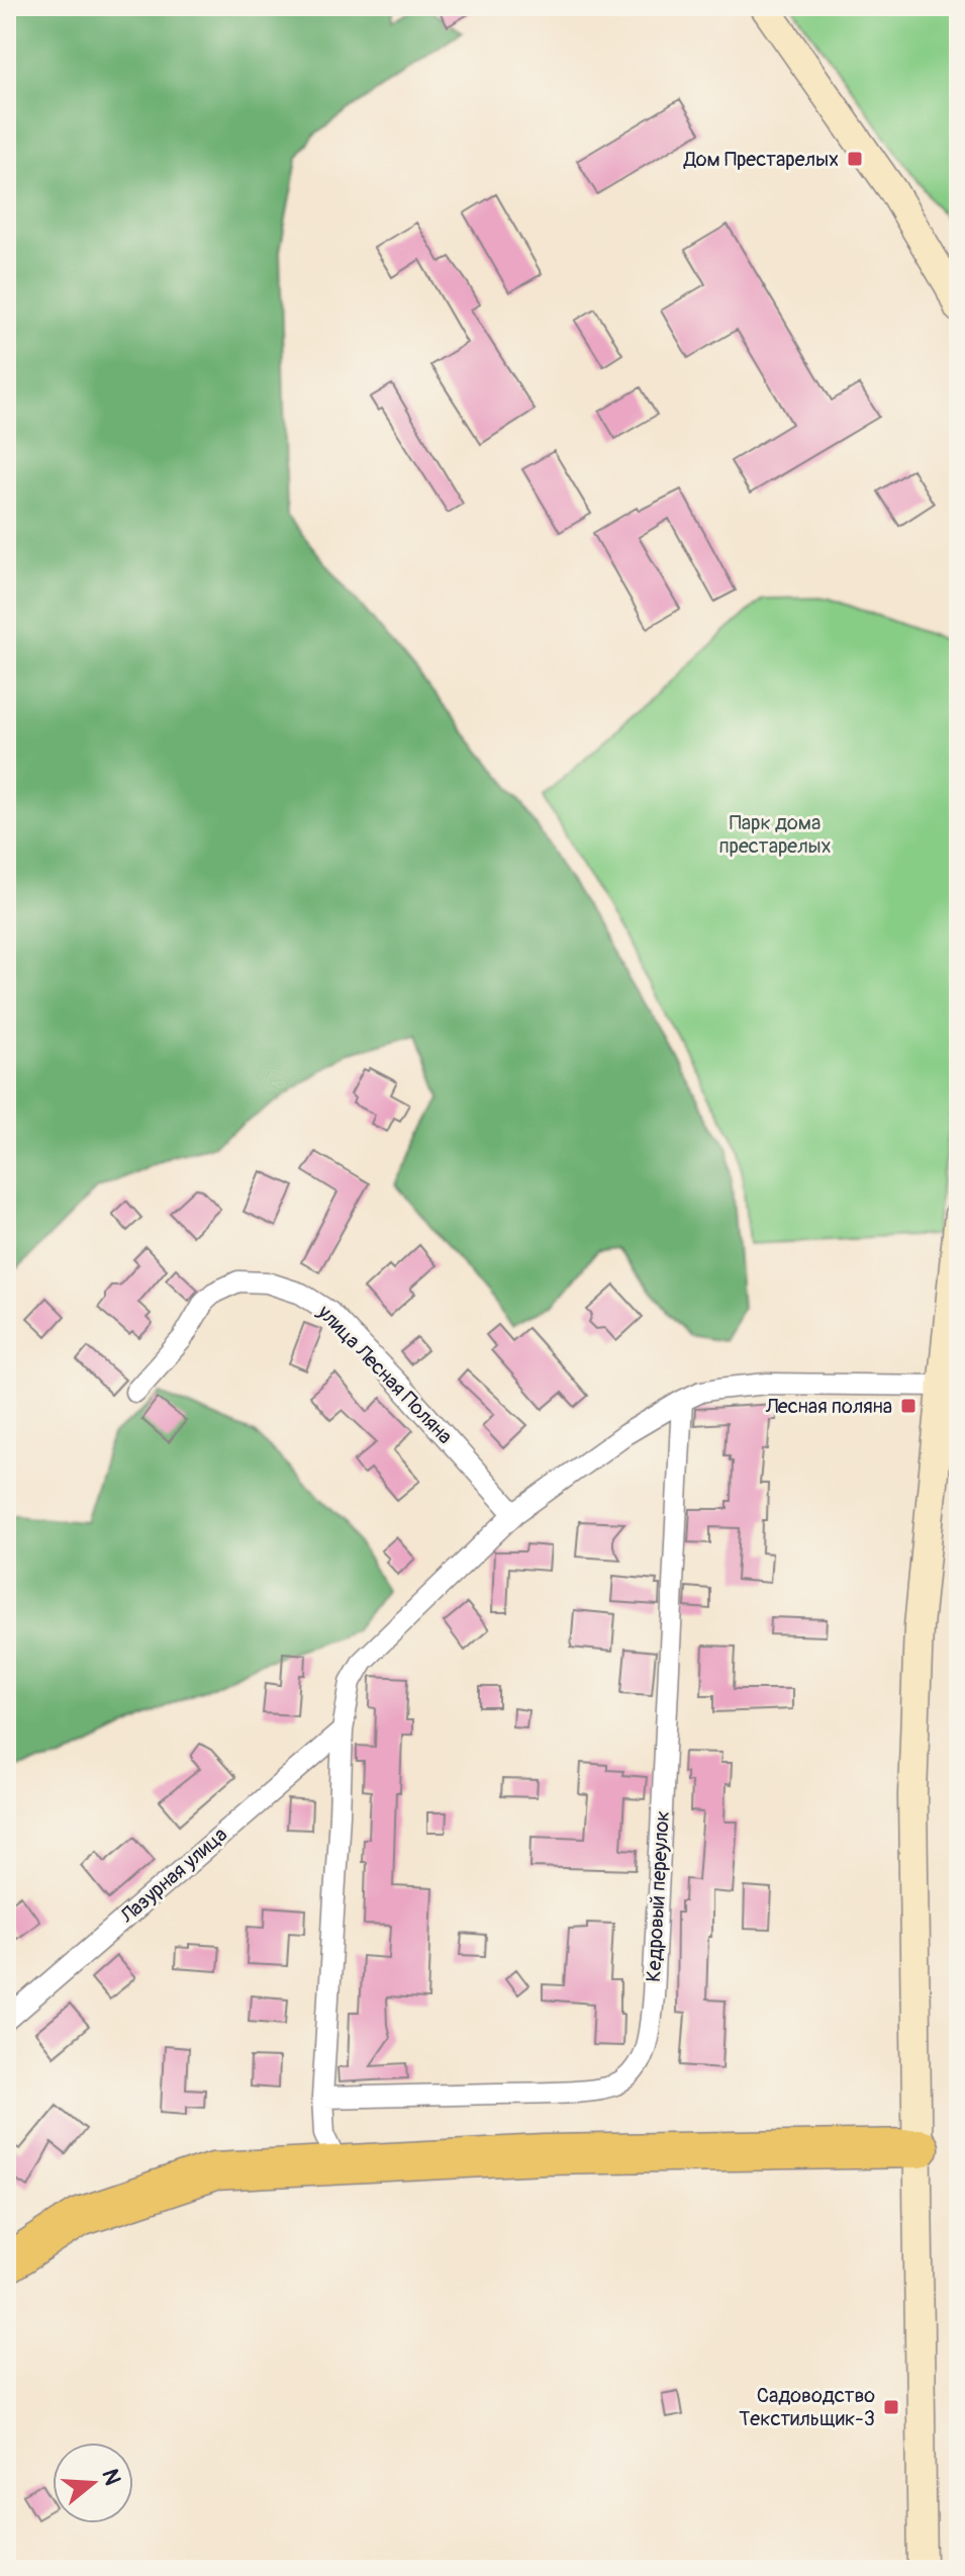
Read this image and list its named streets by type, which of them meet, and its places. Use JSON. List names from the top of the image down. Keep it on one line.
{"streets":{"street":["улица Лесная Поляна","Лазурная улица","Кедровый переулок"]},"parks":["Парк дома престарелых"],"places":{"transit":["Дом Престарелых","Лесная поляна","Садоводство Текстильщик-3"]},"north":"right"}
